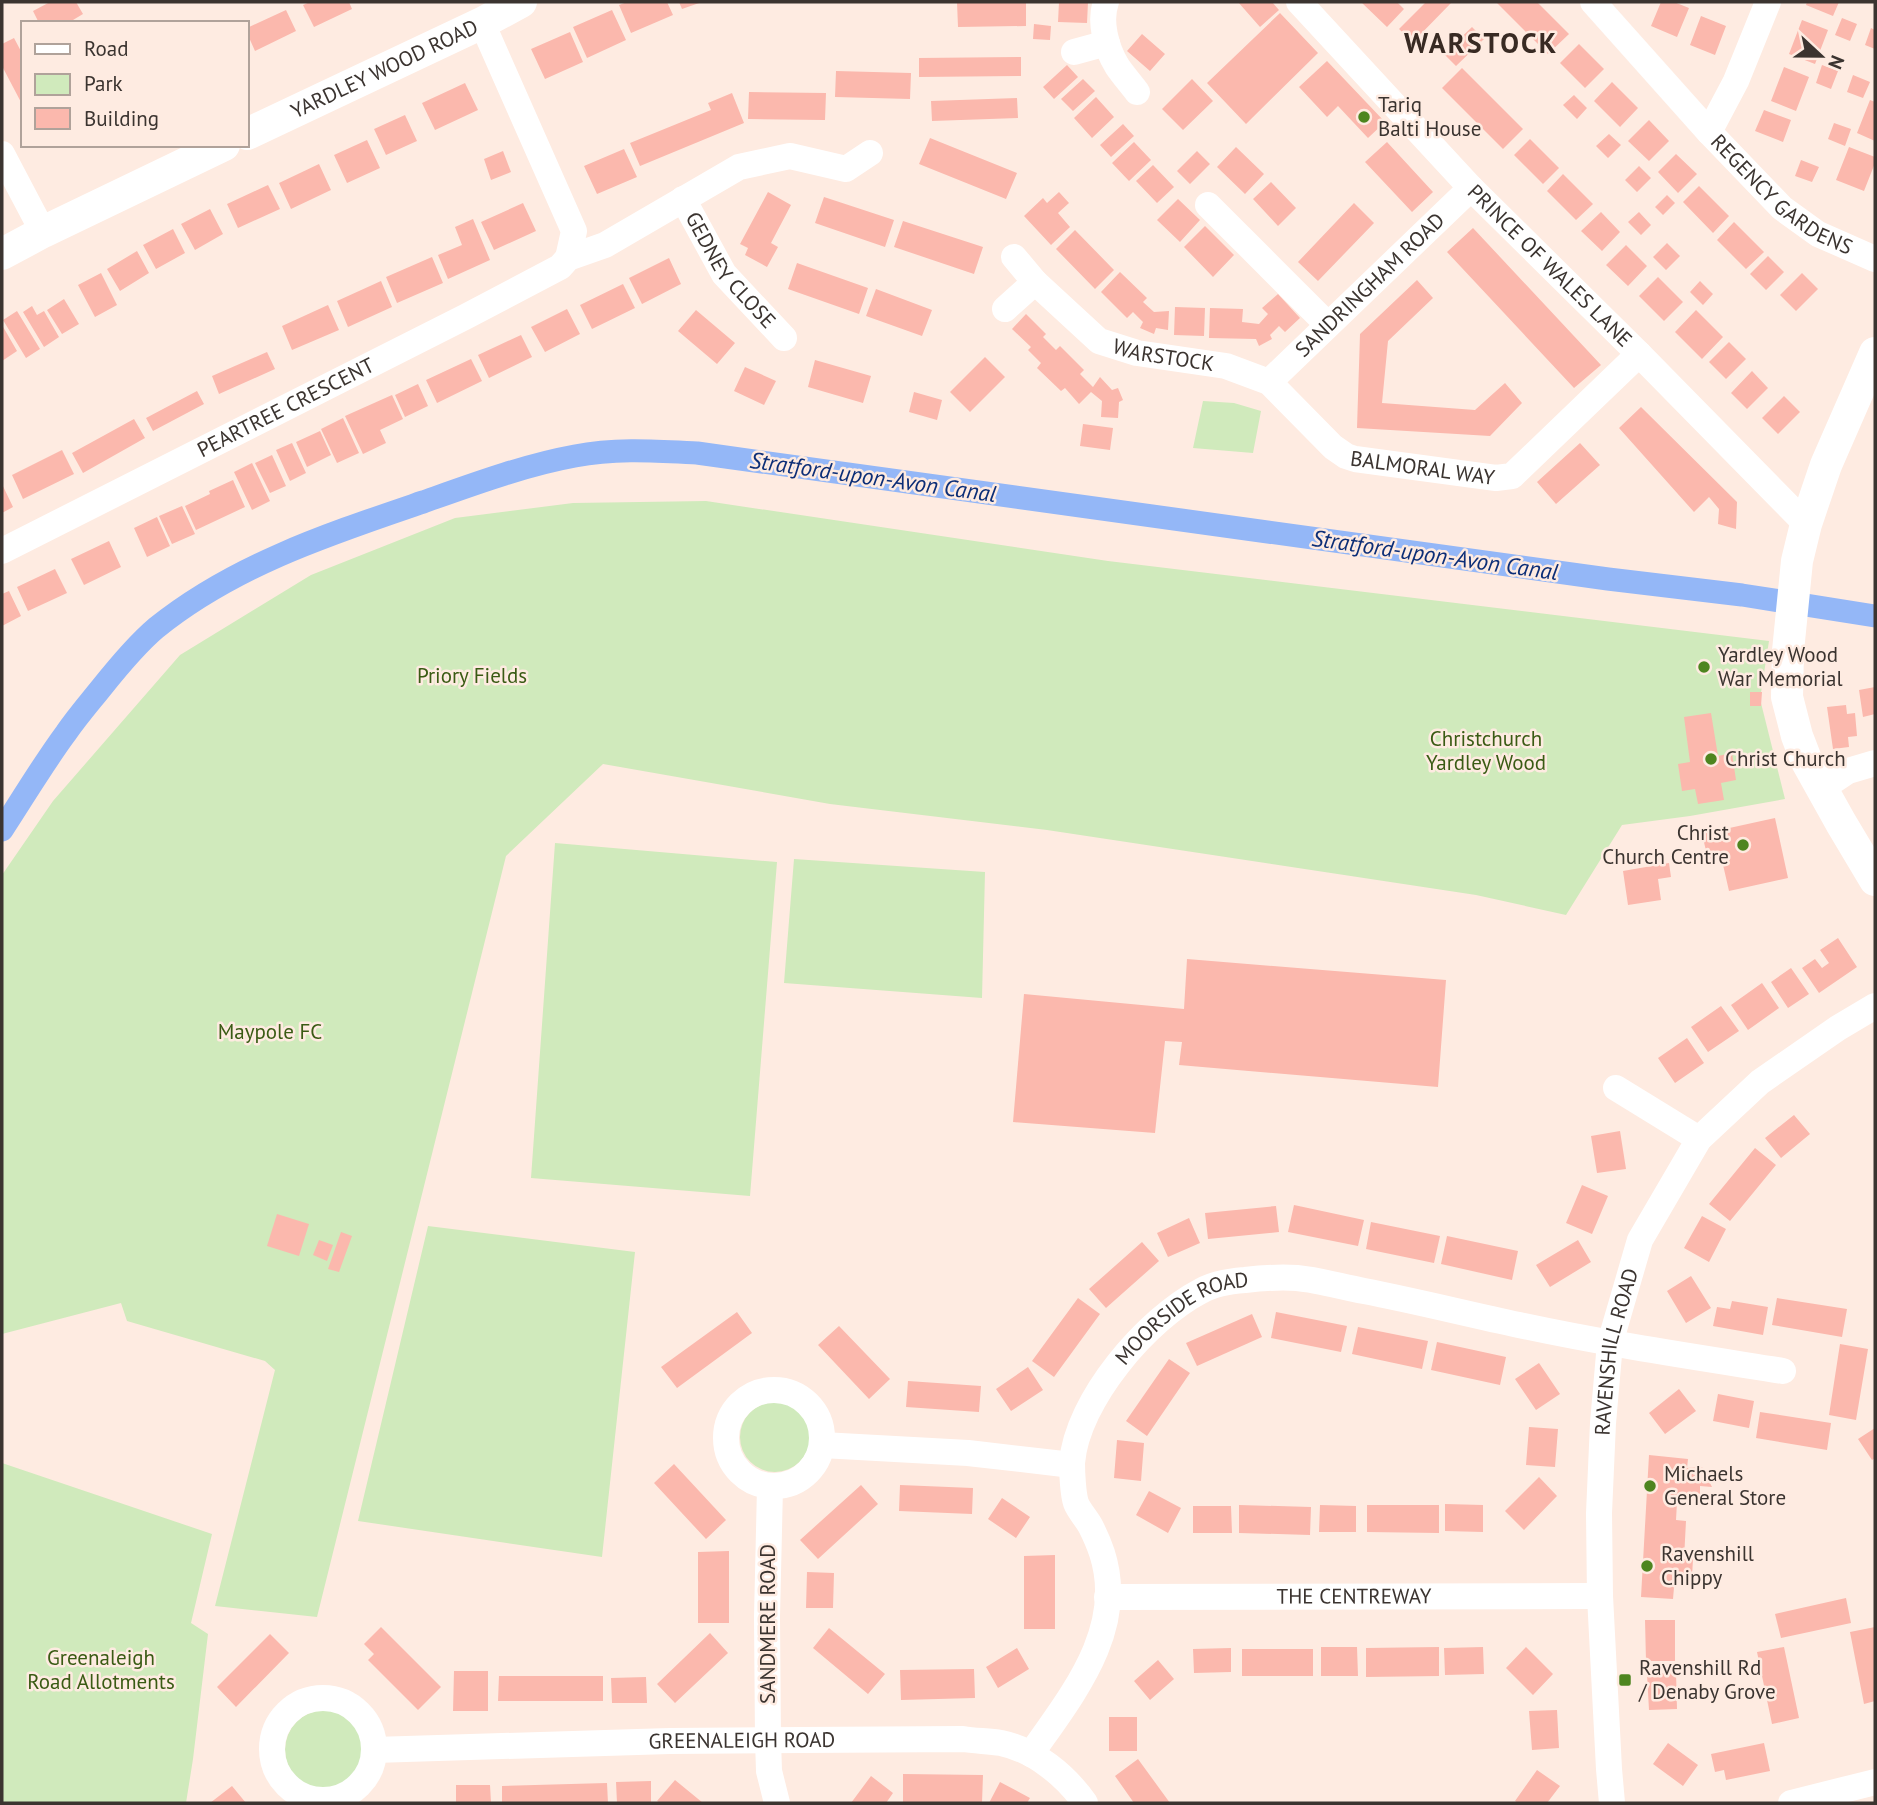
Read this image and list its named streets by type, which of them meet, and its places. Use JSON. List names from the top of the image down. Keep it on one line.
{"streets":{"street":["YARDLEY WOOD ROAD","REGENCY GARDENS","PRINCE OF WALES LANE","GEDNEY CLOSE","SANDRINGHAM ROAD","WARSTOCK","PEARTREE CRESCENT","BALMORAL WAY","MOORSIDE ROAD","RAVENSHILL ROAD","THE CENTREWAY","SANDMERE ROAD","GREENALEIGH ROAD"]},"crossings":[["PRINCE OF WALES LANE","SANDRINGHAM ROAD"],["PRINCE OF WALES LANE","BALMORAL WAY"],["GEDNEY CLOSE","PEARTREE CRESCENT"],["SANDRINGHAM ROAD","WARSTOCK"],["SANDRINGHAM ROAD","BALMORAL WAY"],["WARSTOCK","BALMORAL WAY"],["MOORSIDE ROAD","RAVENSHILL ROAD"],["RAVENSHILL ROAD","THE CENTREWAY"],["SANDMERE ROAD","GREENALEIGH ROAD"]],"districts":["WARSTOCK"],"water":["Stratford-upon-Avon Canal"],"parks":["Priory Fields","Christchurch Yardley Wood","Maypole FC","Greenaleigh Road Allotments"],"places":{"other":["Tariq Balti House","Yardley Wood War Memorial","Christ Church","Christ Church Centre","Michaels General Store","Ravenshill Chippy"],"transit":["Ravenshill Rd / Denaby Grove"]},"legend":["Road","Park","Building"],"north":"right"}
